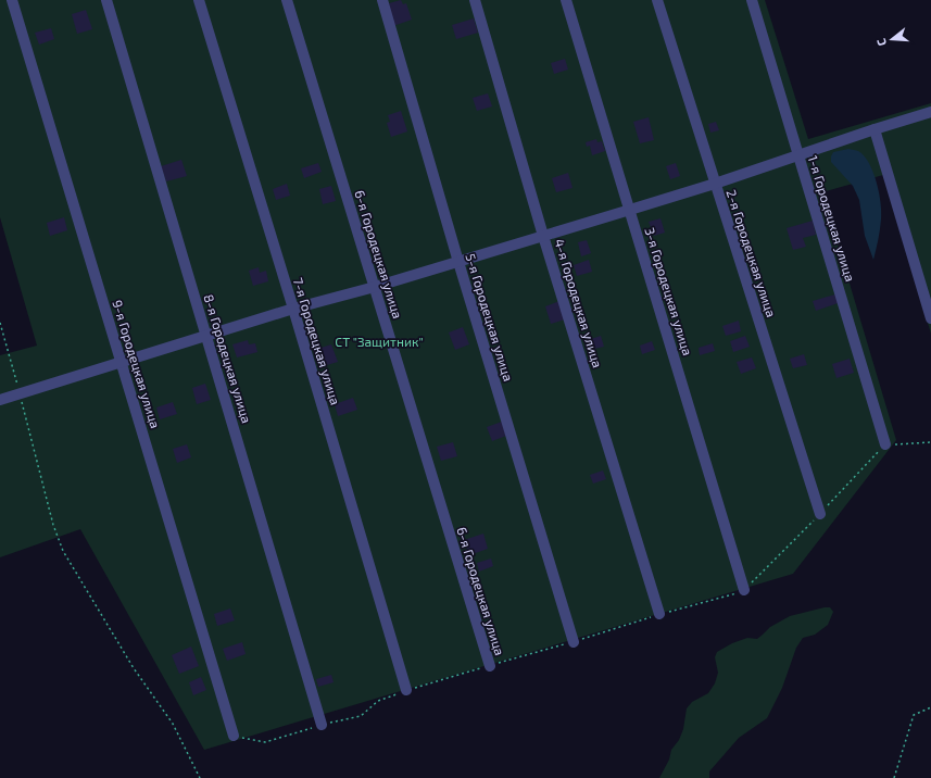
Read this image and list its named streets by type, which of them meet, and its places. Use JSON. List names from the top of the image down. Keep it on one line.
{"streets":{"street":["1-я Городецкая улица","2-я Городецкая улица","6-я Городецкая улица","3-я Городецкая улица","4-я Городецкая улица","5-я Городецкая улица","7-я Городецкая улица","8-я Городецкая улица","9-я Городецкая улица"]},"parks":["СТ \"Защитник\""],"north":"left"}
